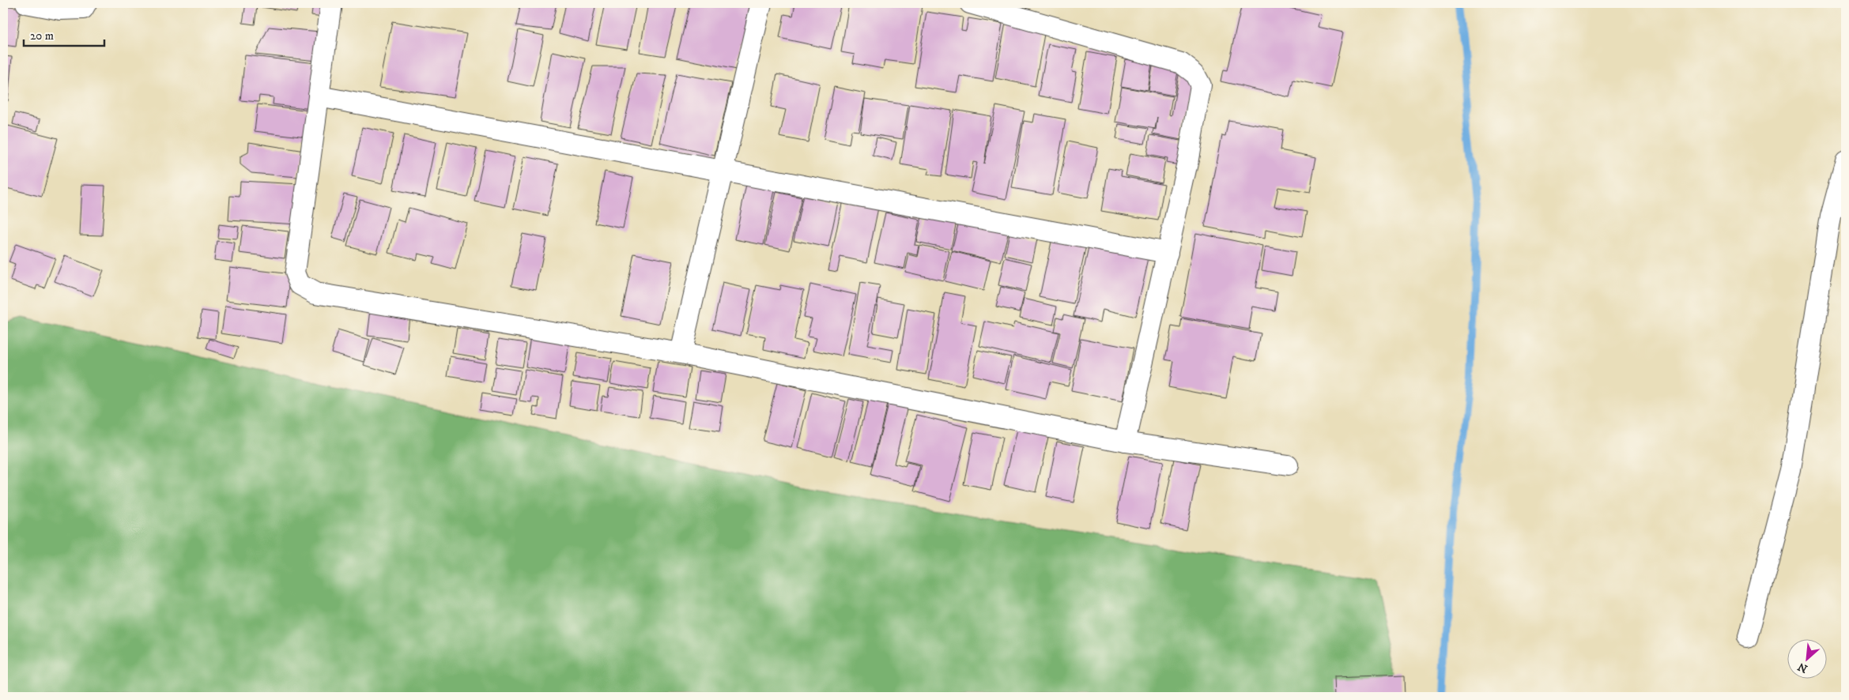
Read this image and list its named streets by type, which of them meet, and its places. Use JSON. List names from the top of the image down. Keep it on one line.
{"scale_bar":"20 m","north":"bottom left"}
